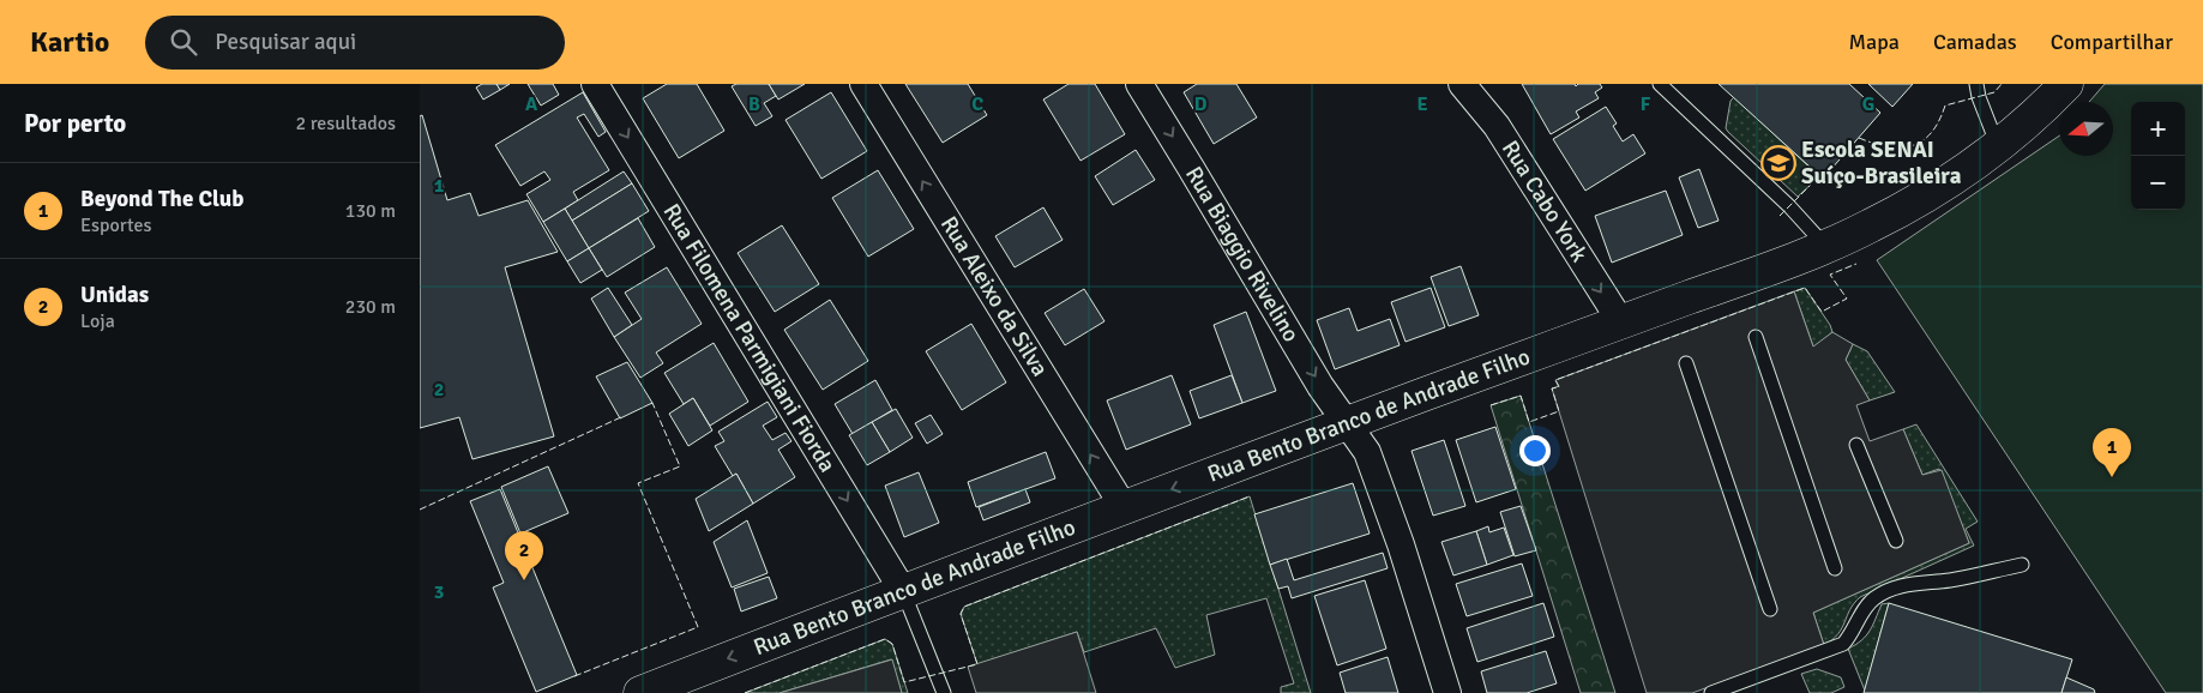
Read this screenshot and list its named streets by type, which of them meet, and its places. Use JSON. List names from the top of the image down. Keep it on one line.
{"streets":{"street":["Rua Cabo York","Rua Biaggio Rivelino","Rua Aleixo da Silva","Rua Filomena Parmigiani Fiorda","Rua Bento Branco de Andrade Filho"]},"crossings":[["Rua Cabo York","Rua Bento Branco de Andrade Filho"],["Rua Biaggio Rivelino","Rua Bento Branco de Andrade Filho"],["Rua Aleixo da Silva","Rua Bento Branco de Andrade Filho"],["Rua Filomena Parmigiani Fiorda","Rua Bento Branco de Andrade Filho"]],"one_way":["Rua Cabo York","Rua Biaggio Rivelino","Rua Aleixo da Silva","Rua Filomena Parmigiani Fiorda"],"places":{"school or university":["Escola SENAI Suíço-Brasileira"]},"north":"left","page":{"header":"Kartio","search":"Pesquisar aqui","nav":["Mapa","Camadas","Compartilhar"],"heading":["Por perto","2 resultados"],"map_buttons":["+","−"],"list":[{"mark":"1","name":"Beyond The Club","note":"Esportes","value":"130 m"},{"mark":"2","name":"Unidas","note":"Loja","value":"230 m"}],"pins":["1","2"]},"grid":{"columns":["A","B","C","D","E","F","G"],"rows":["1","2","3"]}}
